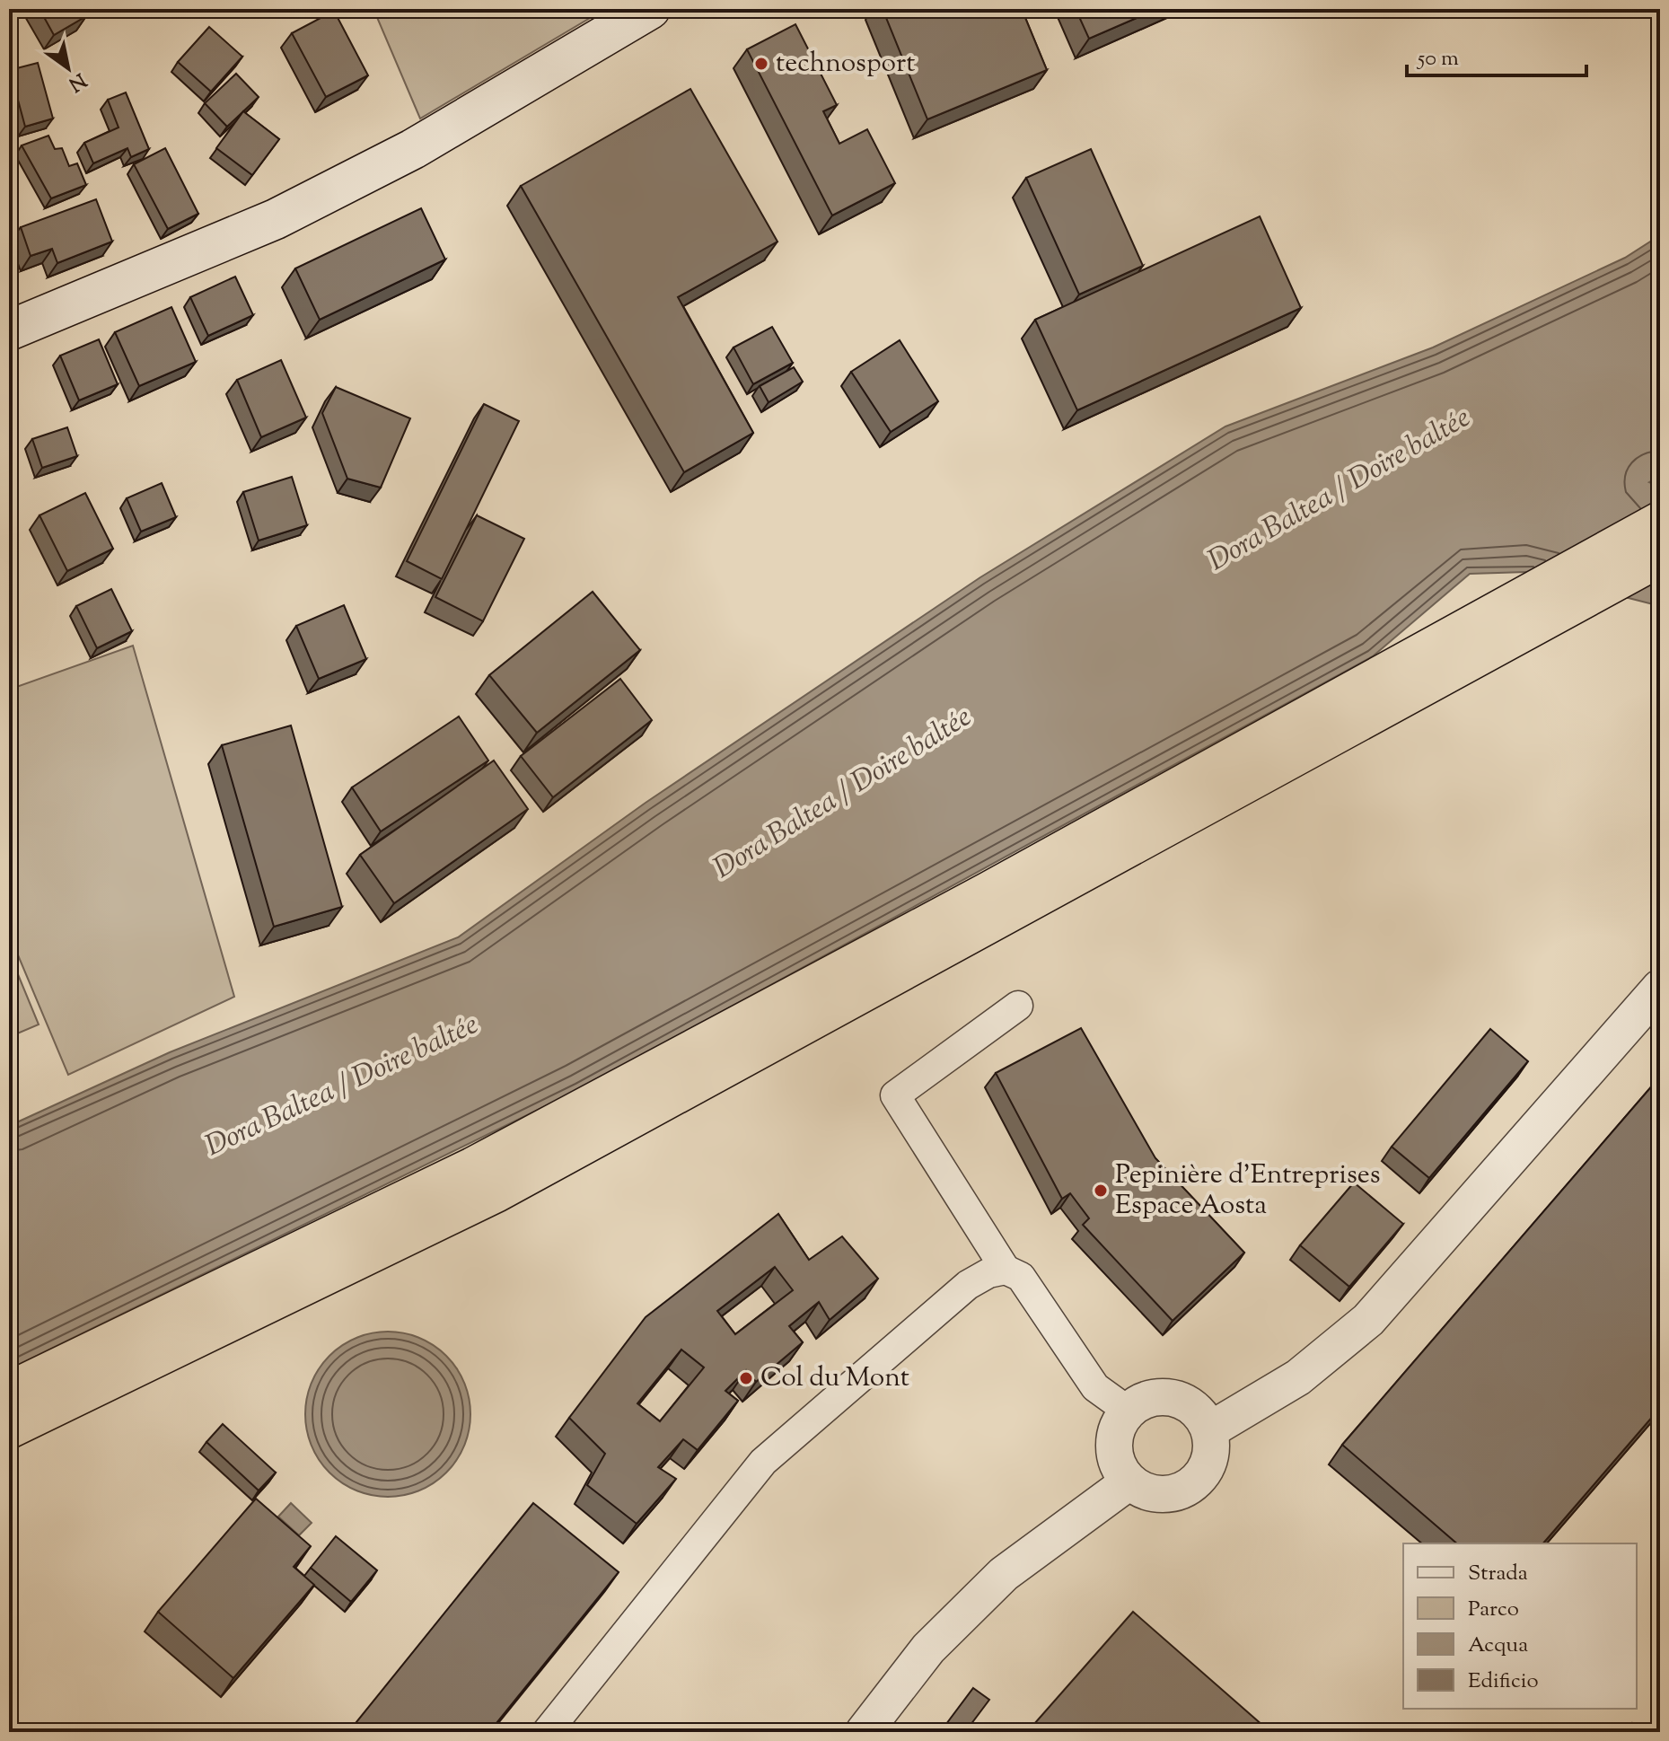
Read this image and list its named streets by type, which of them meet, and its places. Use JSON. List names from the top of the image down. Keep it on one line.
{"water":["Dora Baltea / Doire baltée"],"places":["technosport","Pepinière d'Entreprises Espace Aosta","Col du Mont"],"legend":["Strada","Parco","Acqua","Edificio"],"scale_bar":"50 m","north":"bottom right"}
